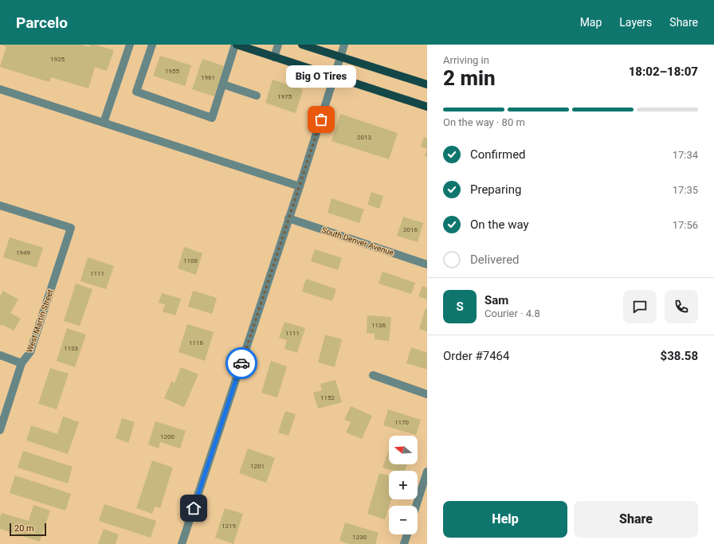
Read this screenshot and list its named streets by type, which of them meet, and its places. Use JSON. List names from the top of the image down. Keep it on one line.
{"streets":{"street":["South Denver Avenue","West Martin Street"]},"places":["Big O Tires"],"house_numbers":["1925","1955","1961","1975","2013","2016","1949","1108","1111","1136","1111","1116","1133","1152","1170","1200","1201","1219","1230"],"scale_bar":"20 m","north":"left","page":{"header":"Parcelo","nav":["Map","Layers","Share"],"heading":["2 min","Arriving in","18:02–18:07"],"panel":["Sam","Courier · 4.8","Order #7464","$38.58"],"bubble":"Big O Tires","bar":"On the way · 80 m","list":[["Confirmed","17:34"],["Preparing","17:35"],["On the way","17:56"],"Delivered"],"round":"S","map_buttons":["+","−"],"buttons":["Help","Share"],"scale":"20 m"}}
